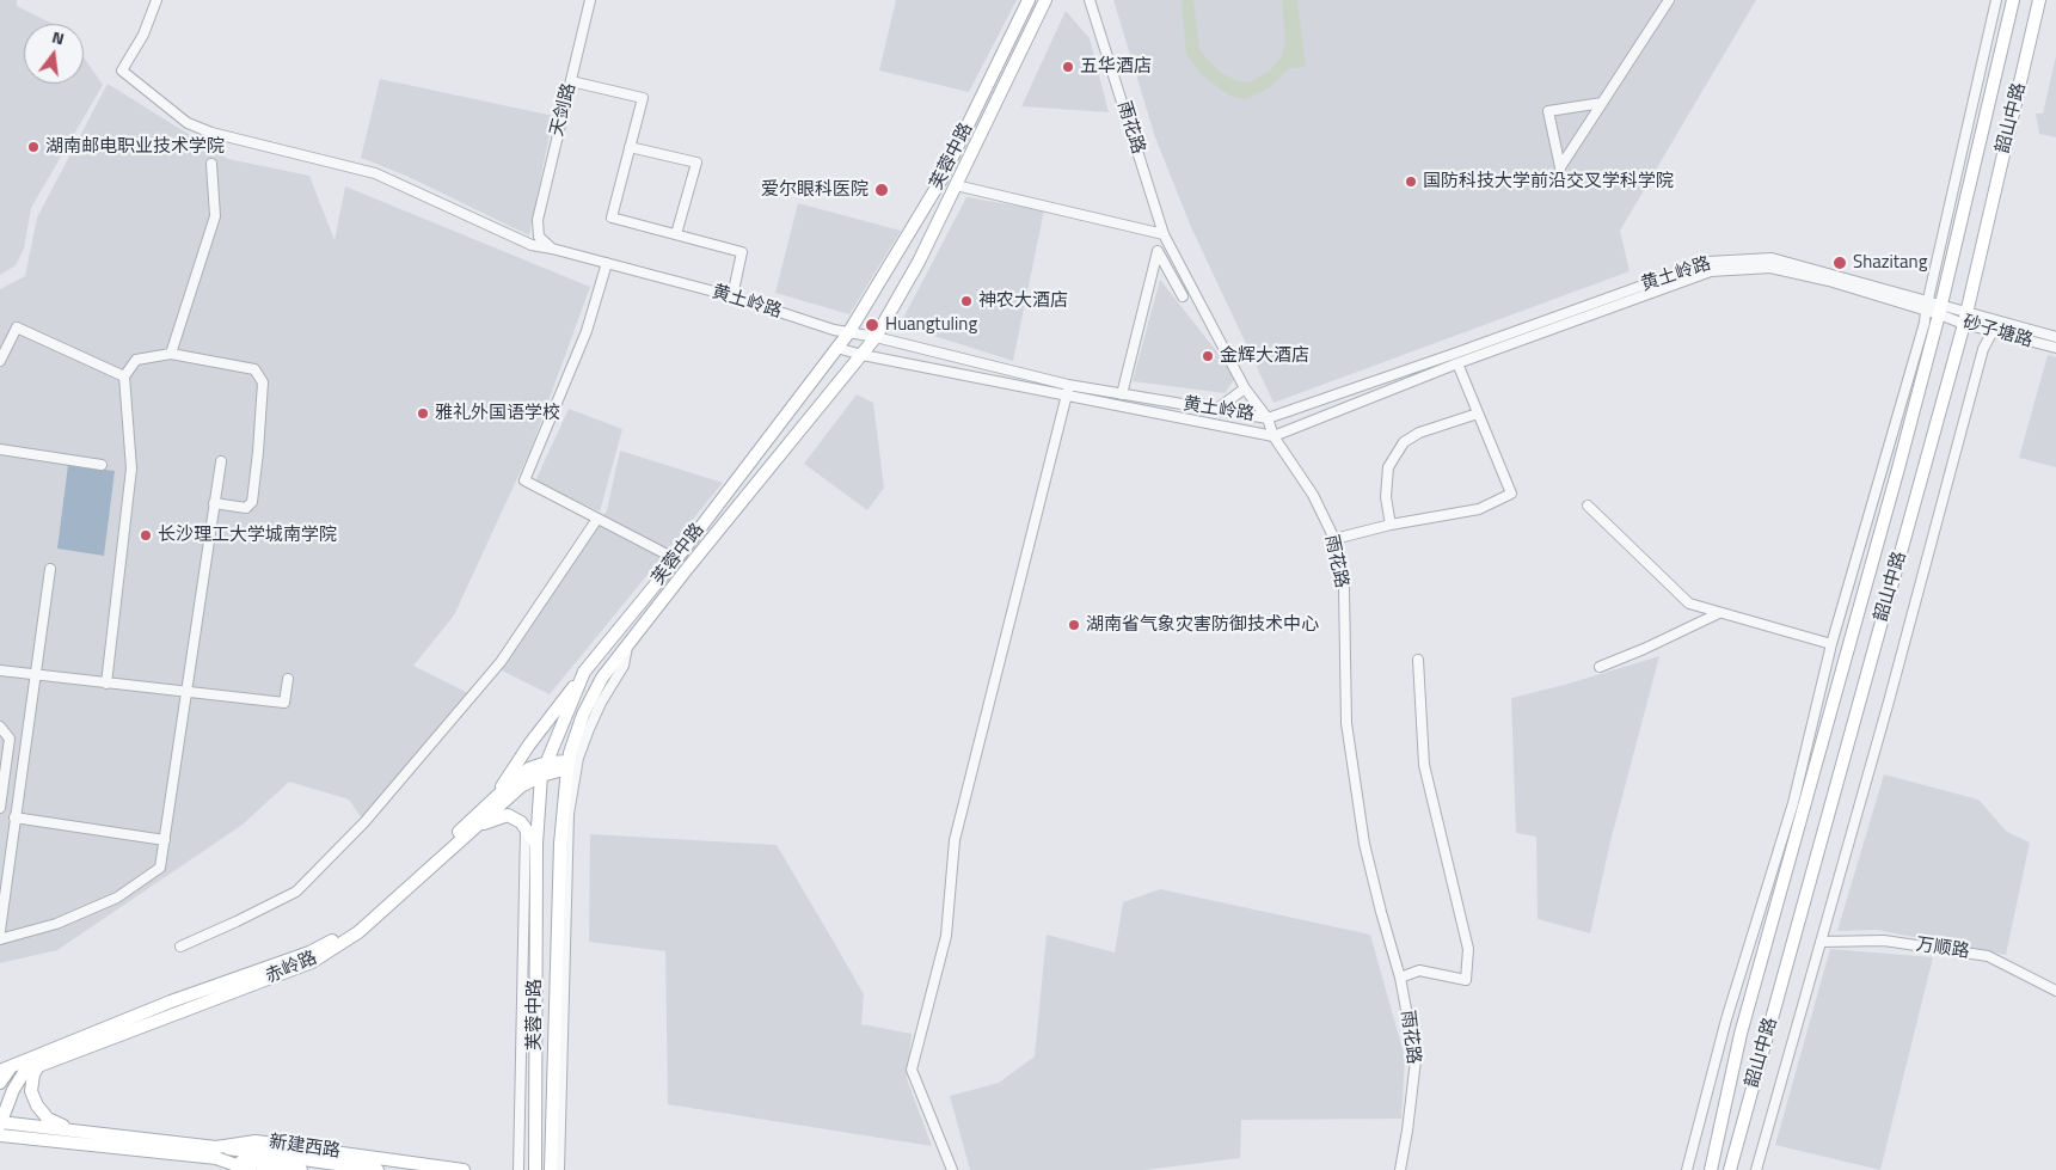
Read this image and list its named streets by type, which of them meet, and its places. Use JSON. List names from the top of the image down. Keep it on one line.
{"streets":{"main road":["韶山中路","芙蓉中路","赤岭路","新建西路"],"street":["天剑路","雨花路","黄土岭路","砂子塘路","万顺路"]},"crossings":[["天剑路","黄土岭路"],["韶山中路","黄土岭路"],["韶山中路","砂子塘路"],["雨花路","黄土岭路"],["芙蓉中路","黄土岭路"],["芙蓉中路","赤岭路"],["黄土岭路","砂子塘路"],["赤岭路","新建西路"]],"places":["五华酒店","湖南邮电职业技术学院","国防科技大学前沿交叉学科学院","爱尔眼科医院","Shazitang","神农大酒店","Huangtuling","金辉大酒店","雅礼外国语学校","长沙理工大学城南学院","湖南省气象灾害防御技术中心"],"north":"top"}
